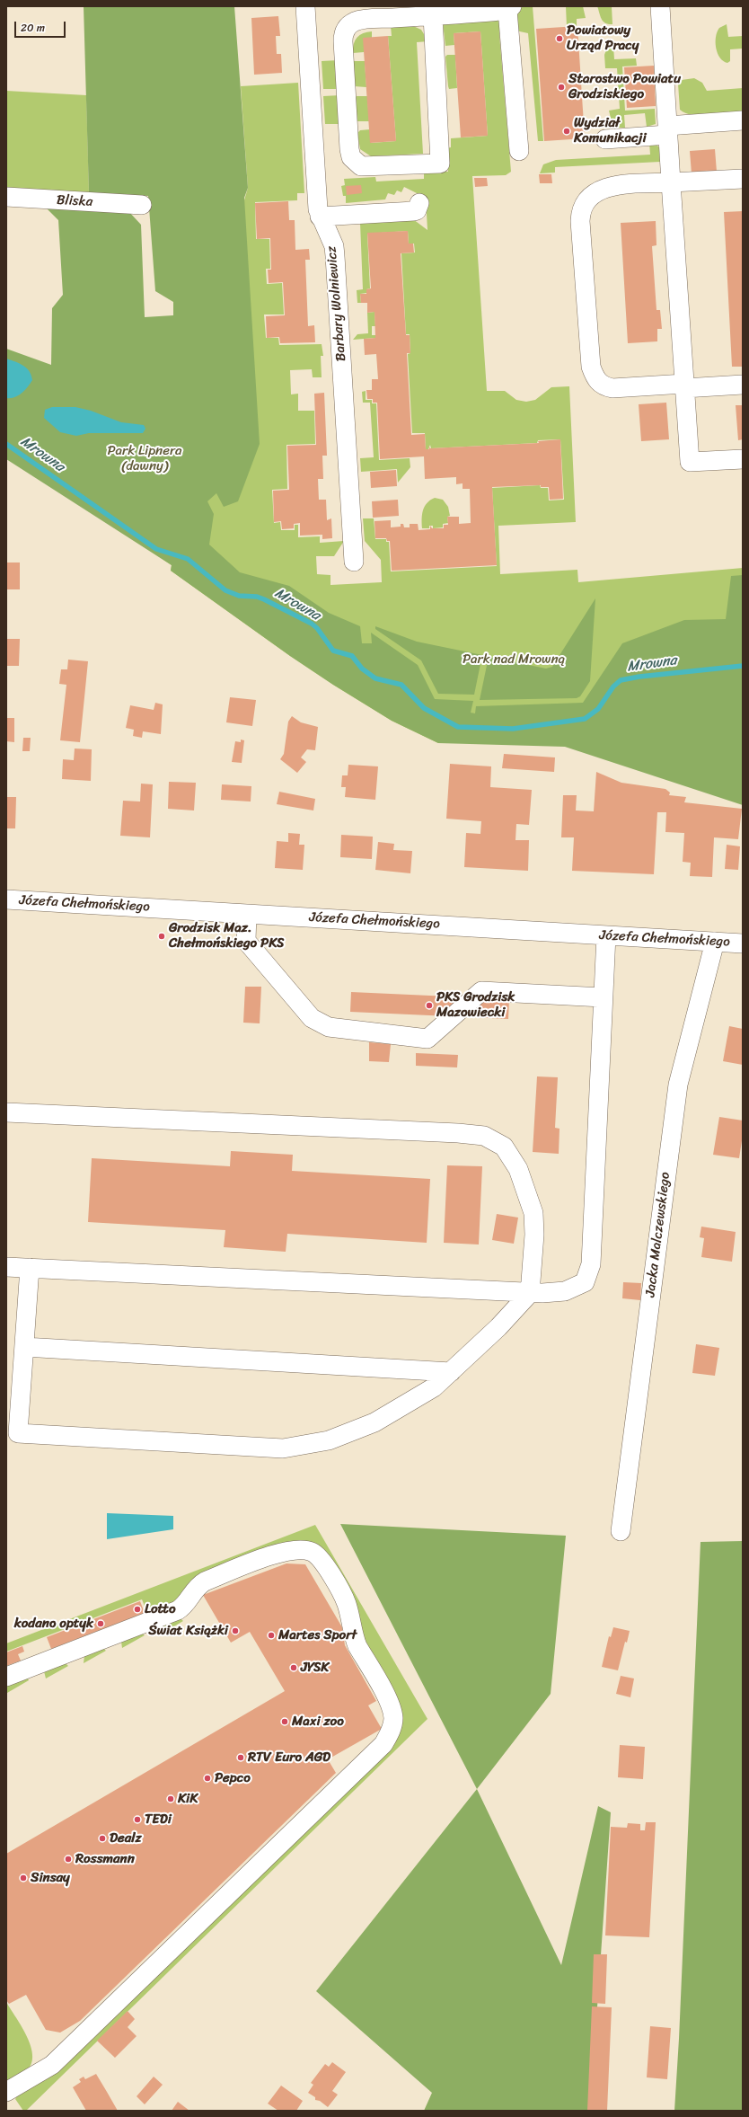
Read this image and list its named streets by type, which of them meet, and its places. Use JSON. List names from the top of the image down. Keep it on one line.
{"streets":{"street":["Bliska","Barbary Wolniewicz","Józefa Chełmońskiego","Jacka Malczewskiego"]},"crossings":[["Józefa Chełmońskiego","Jacka Malczewskiego"]],"water":["Mrowna"],"parks":["Park Lipnera (dawny)","Park nad Mrowną"],"places":["Powiatowy Urząd Pracy","Starostwo Powiatu Grodziskiego","Wydział Komunikacji","Grodzisk Maz. Chełmońskiego PKS","PKS Grodzisk Mazowiecki","Lotto","kodano optyk","Świat Książki","Martes Sport","JYSK","Maxi zoo","RTV Euro AGD","Pepco","KiK","TEDi","Dealz","Rossmann","Sinsay"],"scale_bar":"20 m"}
